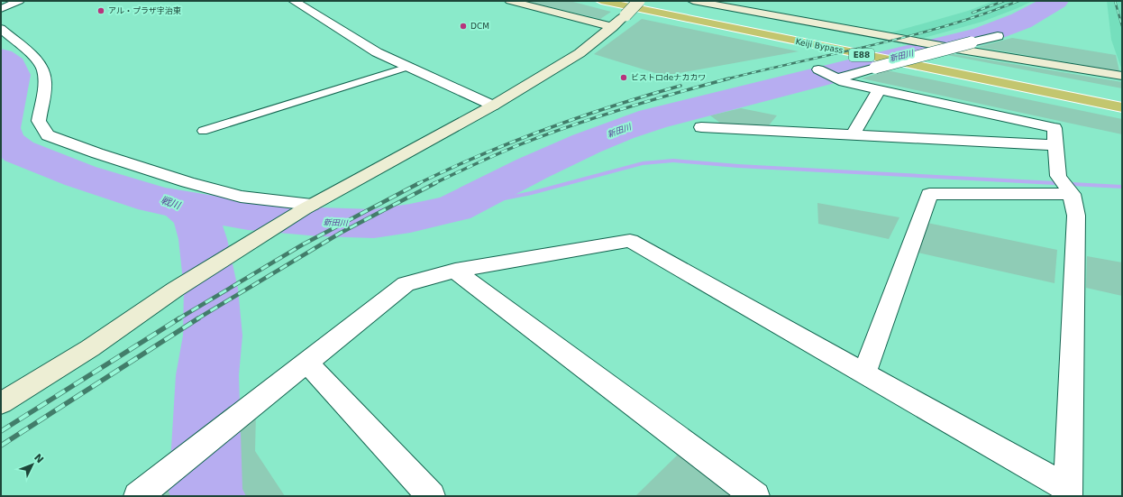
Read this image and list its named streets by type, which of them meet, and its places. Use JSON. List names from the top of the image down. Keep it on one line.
{"streets":{"highway":["Keiji Bypass","E88"]},"water":["新田川","戦川"],"places":["アル・プラザ宇治東","DCM","ビストロdeナカカワ"],"north":"top right"}
